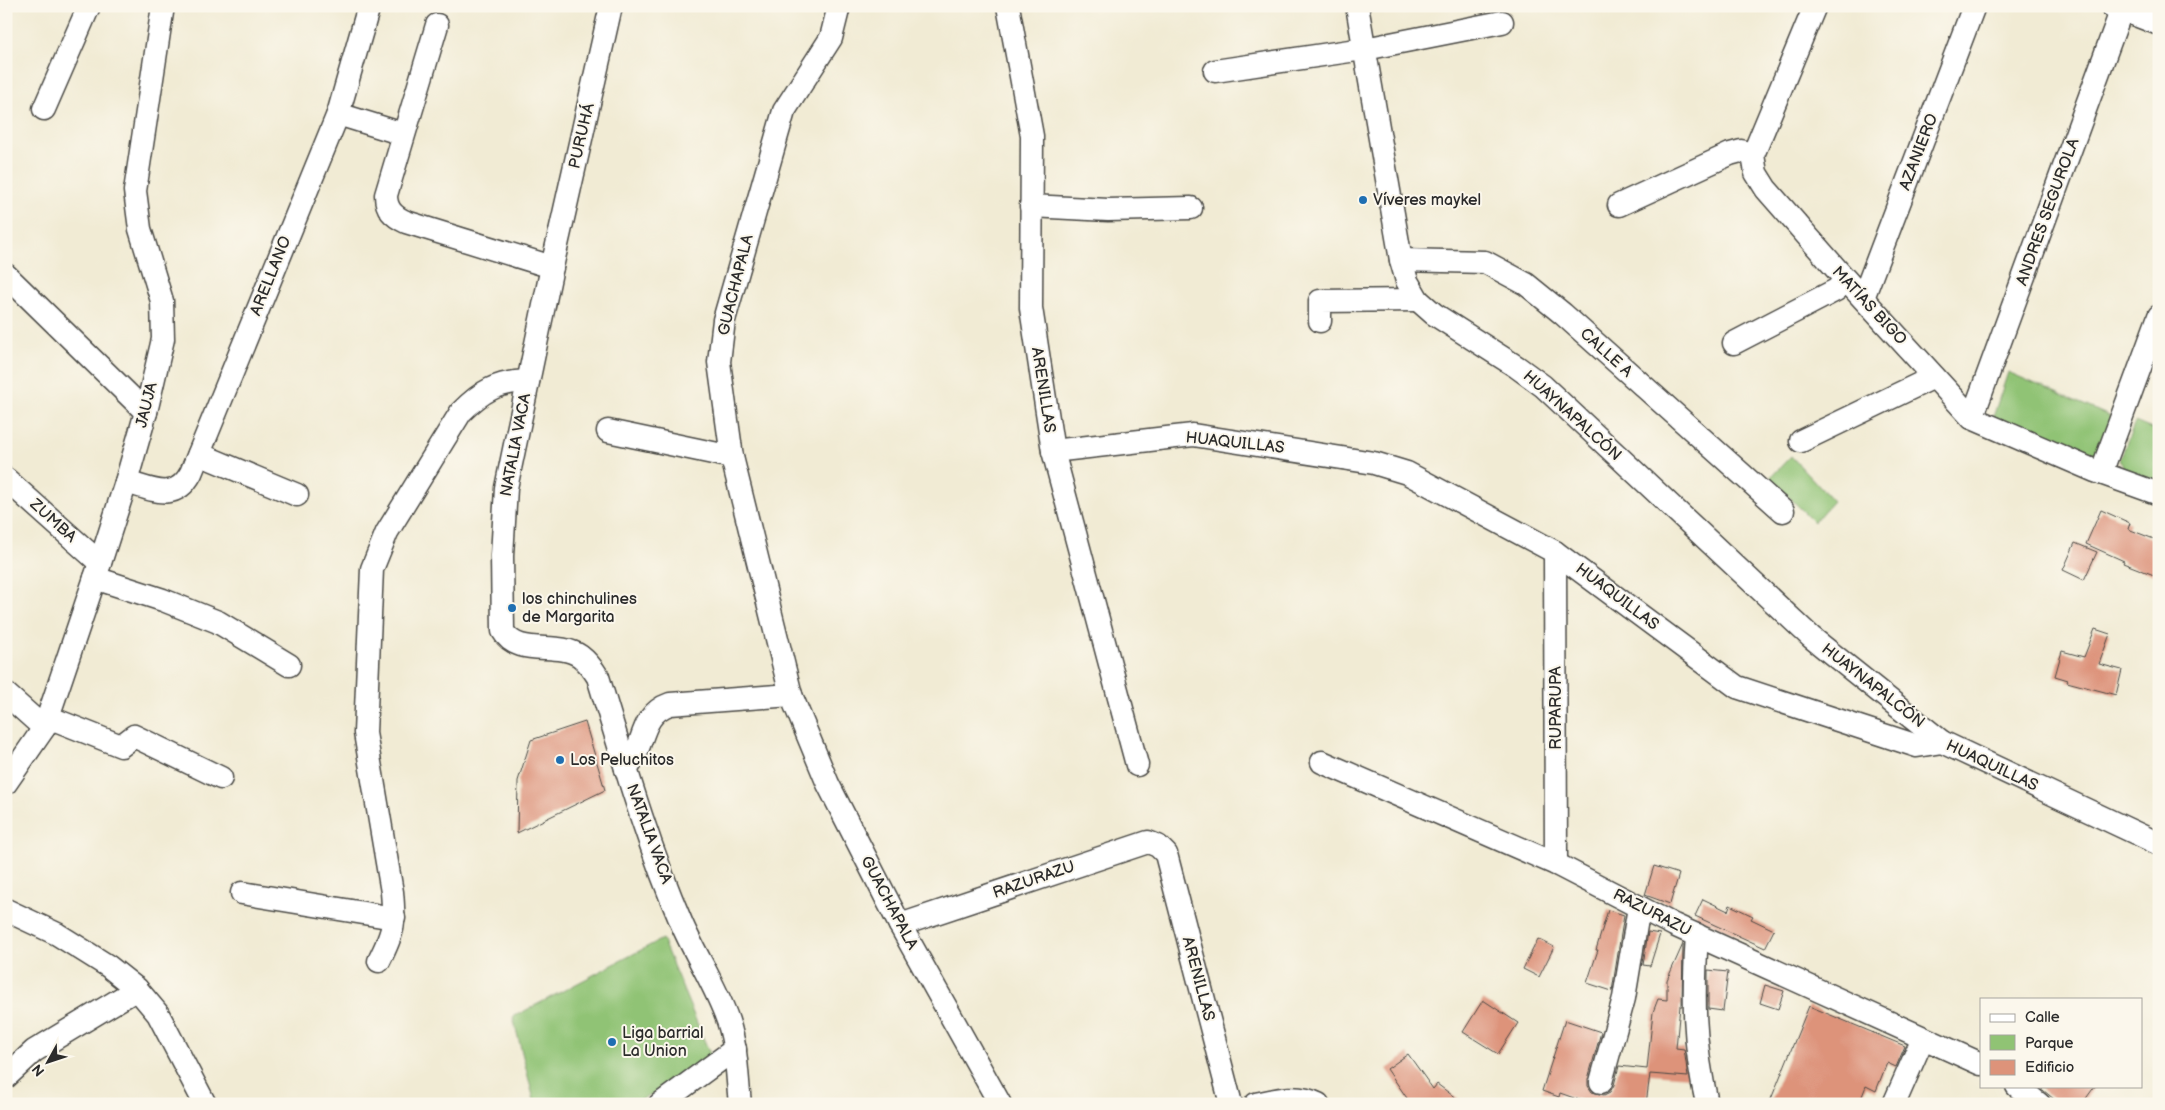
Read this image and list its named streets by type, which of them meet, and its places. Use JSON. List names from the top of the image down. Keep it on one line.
{"streets":{"street":["PURUHÁ","AZANIERO","ANDRES SEGUROLA","ARELLANO","GUACHAPALA","MATÍAS BIGO","CALLE A","ARENILLAS","JAUJA","HUAYNAPALCÓN","HUAQUILLAS","NATALIA VACA","ZUMBA","RUPARUPA","RAZURAZU"]},"crossings":[["PURUHÁ","NATALIA VACA"],["AZANIERO","MATÍAS BIGO"],["ANDRES SEGUROLA","MATÍAS BIGO"],["ARELLANO","JAUJA"],["GUACHAPALA","RAZURAZU"],["CALLE A","HUAYNAPALCÓN"],["ARENILLAS","HUAQUILLAS"],["ARENILLAS","RAZURAZU"],["JAUJA","ZUMBA"],["HUAYNAPALCÓN","HUAQUILLAS"],["HUAQUILLAS","RUPARUPA"],["RUPARUPA","RAZURAZU"]],"places":["Víveres maykel","los chinchulines de Margarita","Los Peluchitos","Liga barrial La Union"],"legend":["Calle","Parque","Edificio"],"north":"bottom left"}
